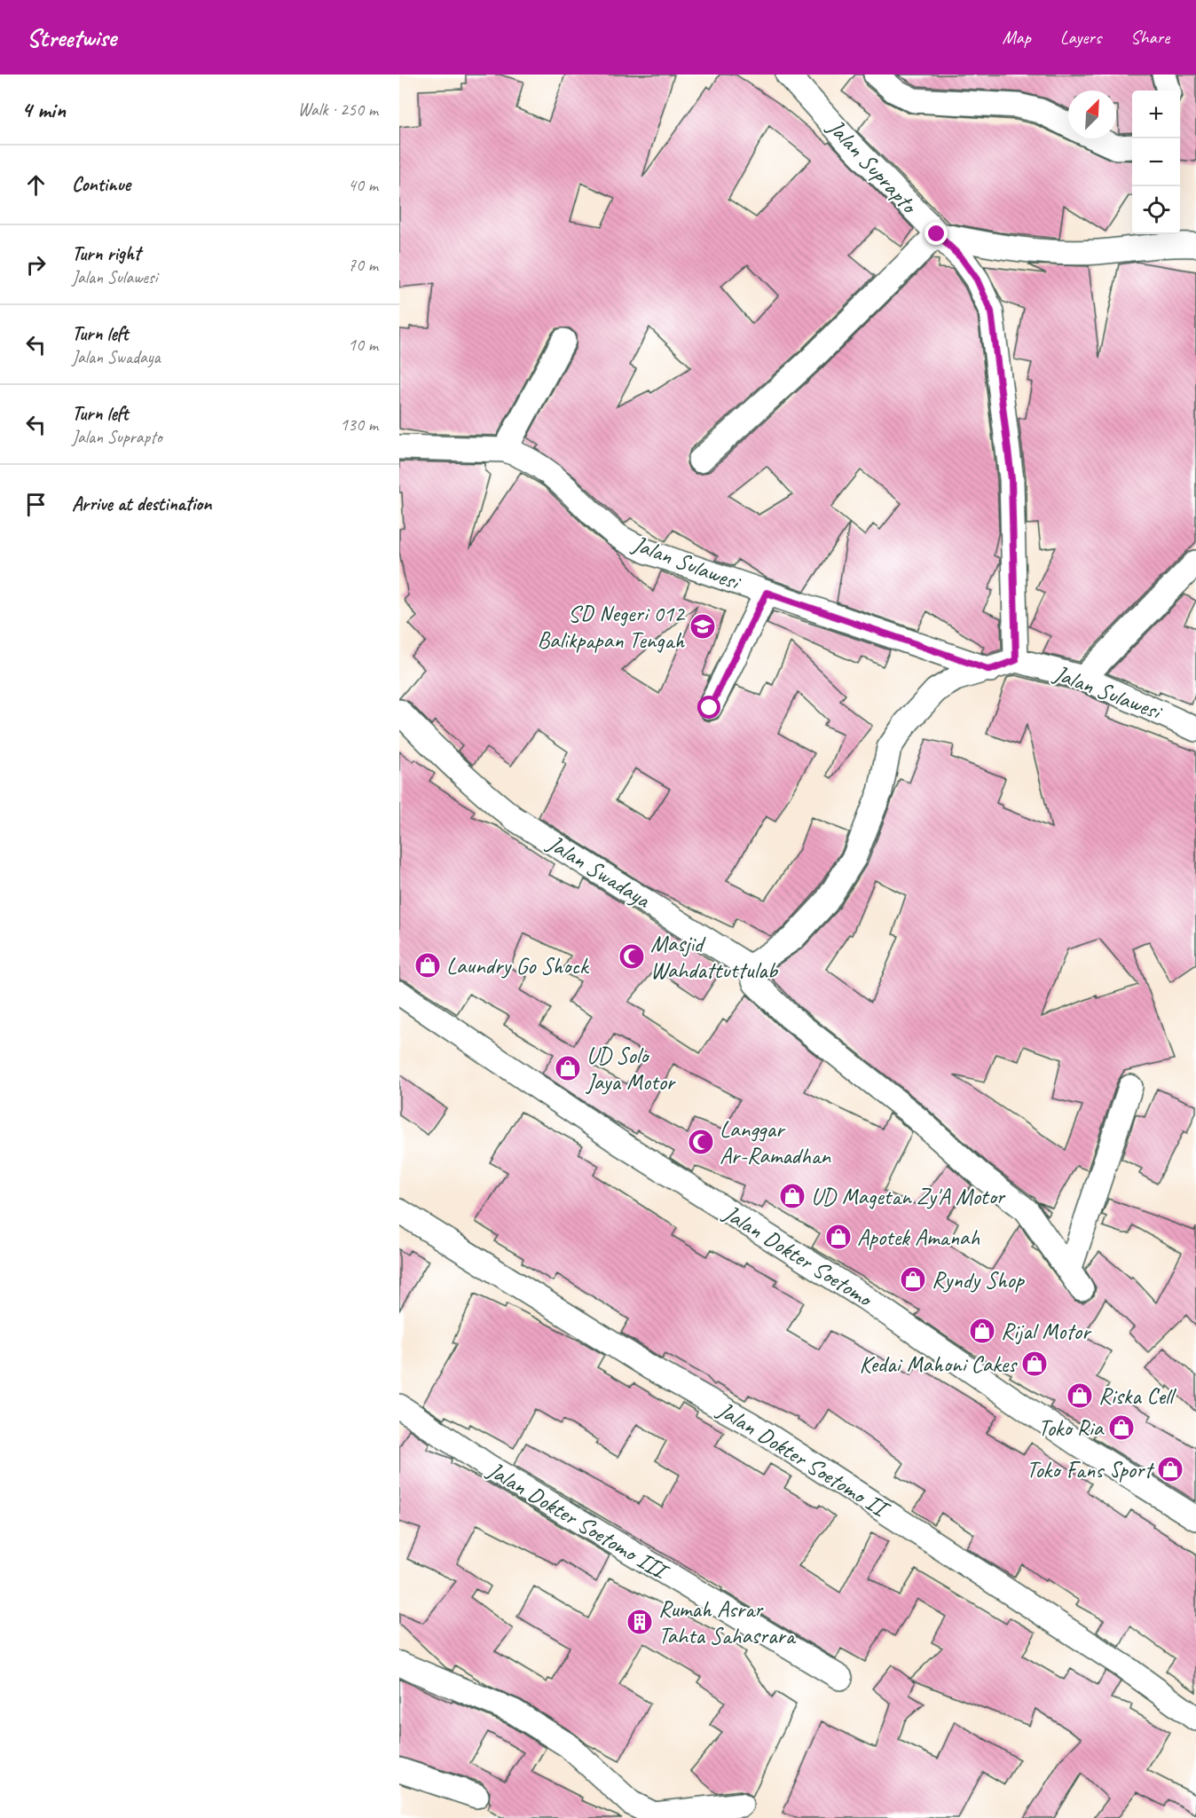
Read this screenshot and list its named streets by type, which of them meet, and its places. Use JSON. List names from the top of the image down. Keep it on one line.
{"streets":{"street":["Jalan Suprapto","Jalan Sulawesi","Jalan Swadaya","Jalan Dokter Soetomo","Jalan Dokter Soetomo II","Jalan Dokter Soetomo III"]},"crossings":[["Jalan Suprapto","Jalan Sulawesi"]],"places":{"school or university":["SD Negeri 012 Balikpapan Tengah"],"mosque":["Masjid Wahdattuttulab","Langgar Ar-Ramadhan"],"shop":["Laundry Go Shock","UD Solo Jaya Motor","UD Magetan Zy'A Motor","Apotek Amanah","Ryndy Shop","Rijal Motor","Kedai Mahoni Cakes","Riska Cell","Toko Ria","Toko Fans Sport"],"building":["Rumah Asrar Tahta Sahasrara"]},"north":"top right","page":{"header":"Streetwise","nav":["Map","Layers","Share"],"heading":["4 min","Walk · 250 m"],"map_buttons":["+","−"],"list":[["Continue","40 m"],["Turn right","Jalan Sulawesi","70 m"],["Turn left","Jalan Swadaya","10 m"],["Turn left","Jalan Suprapto","130 m"],"Arrive at destination"]}}
